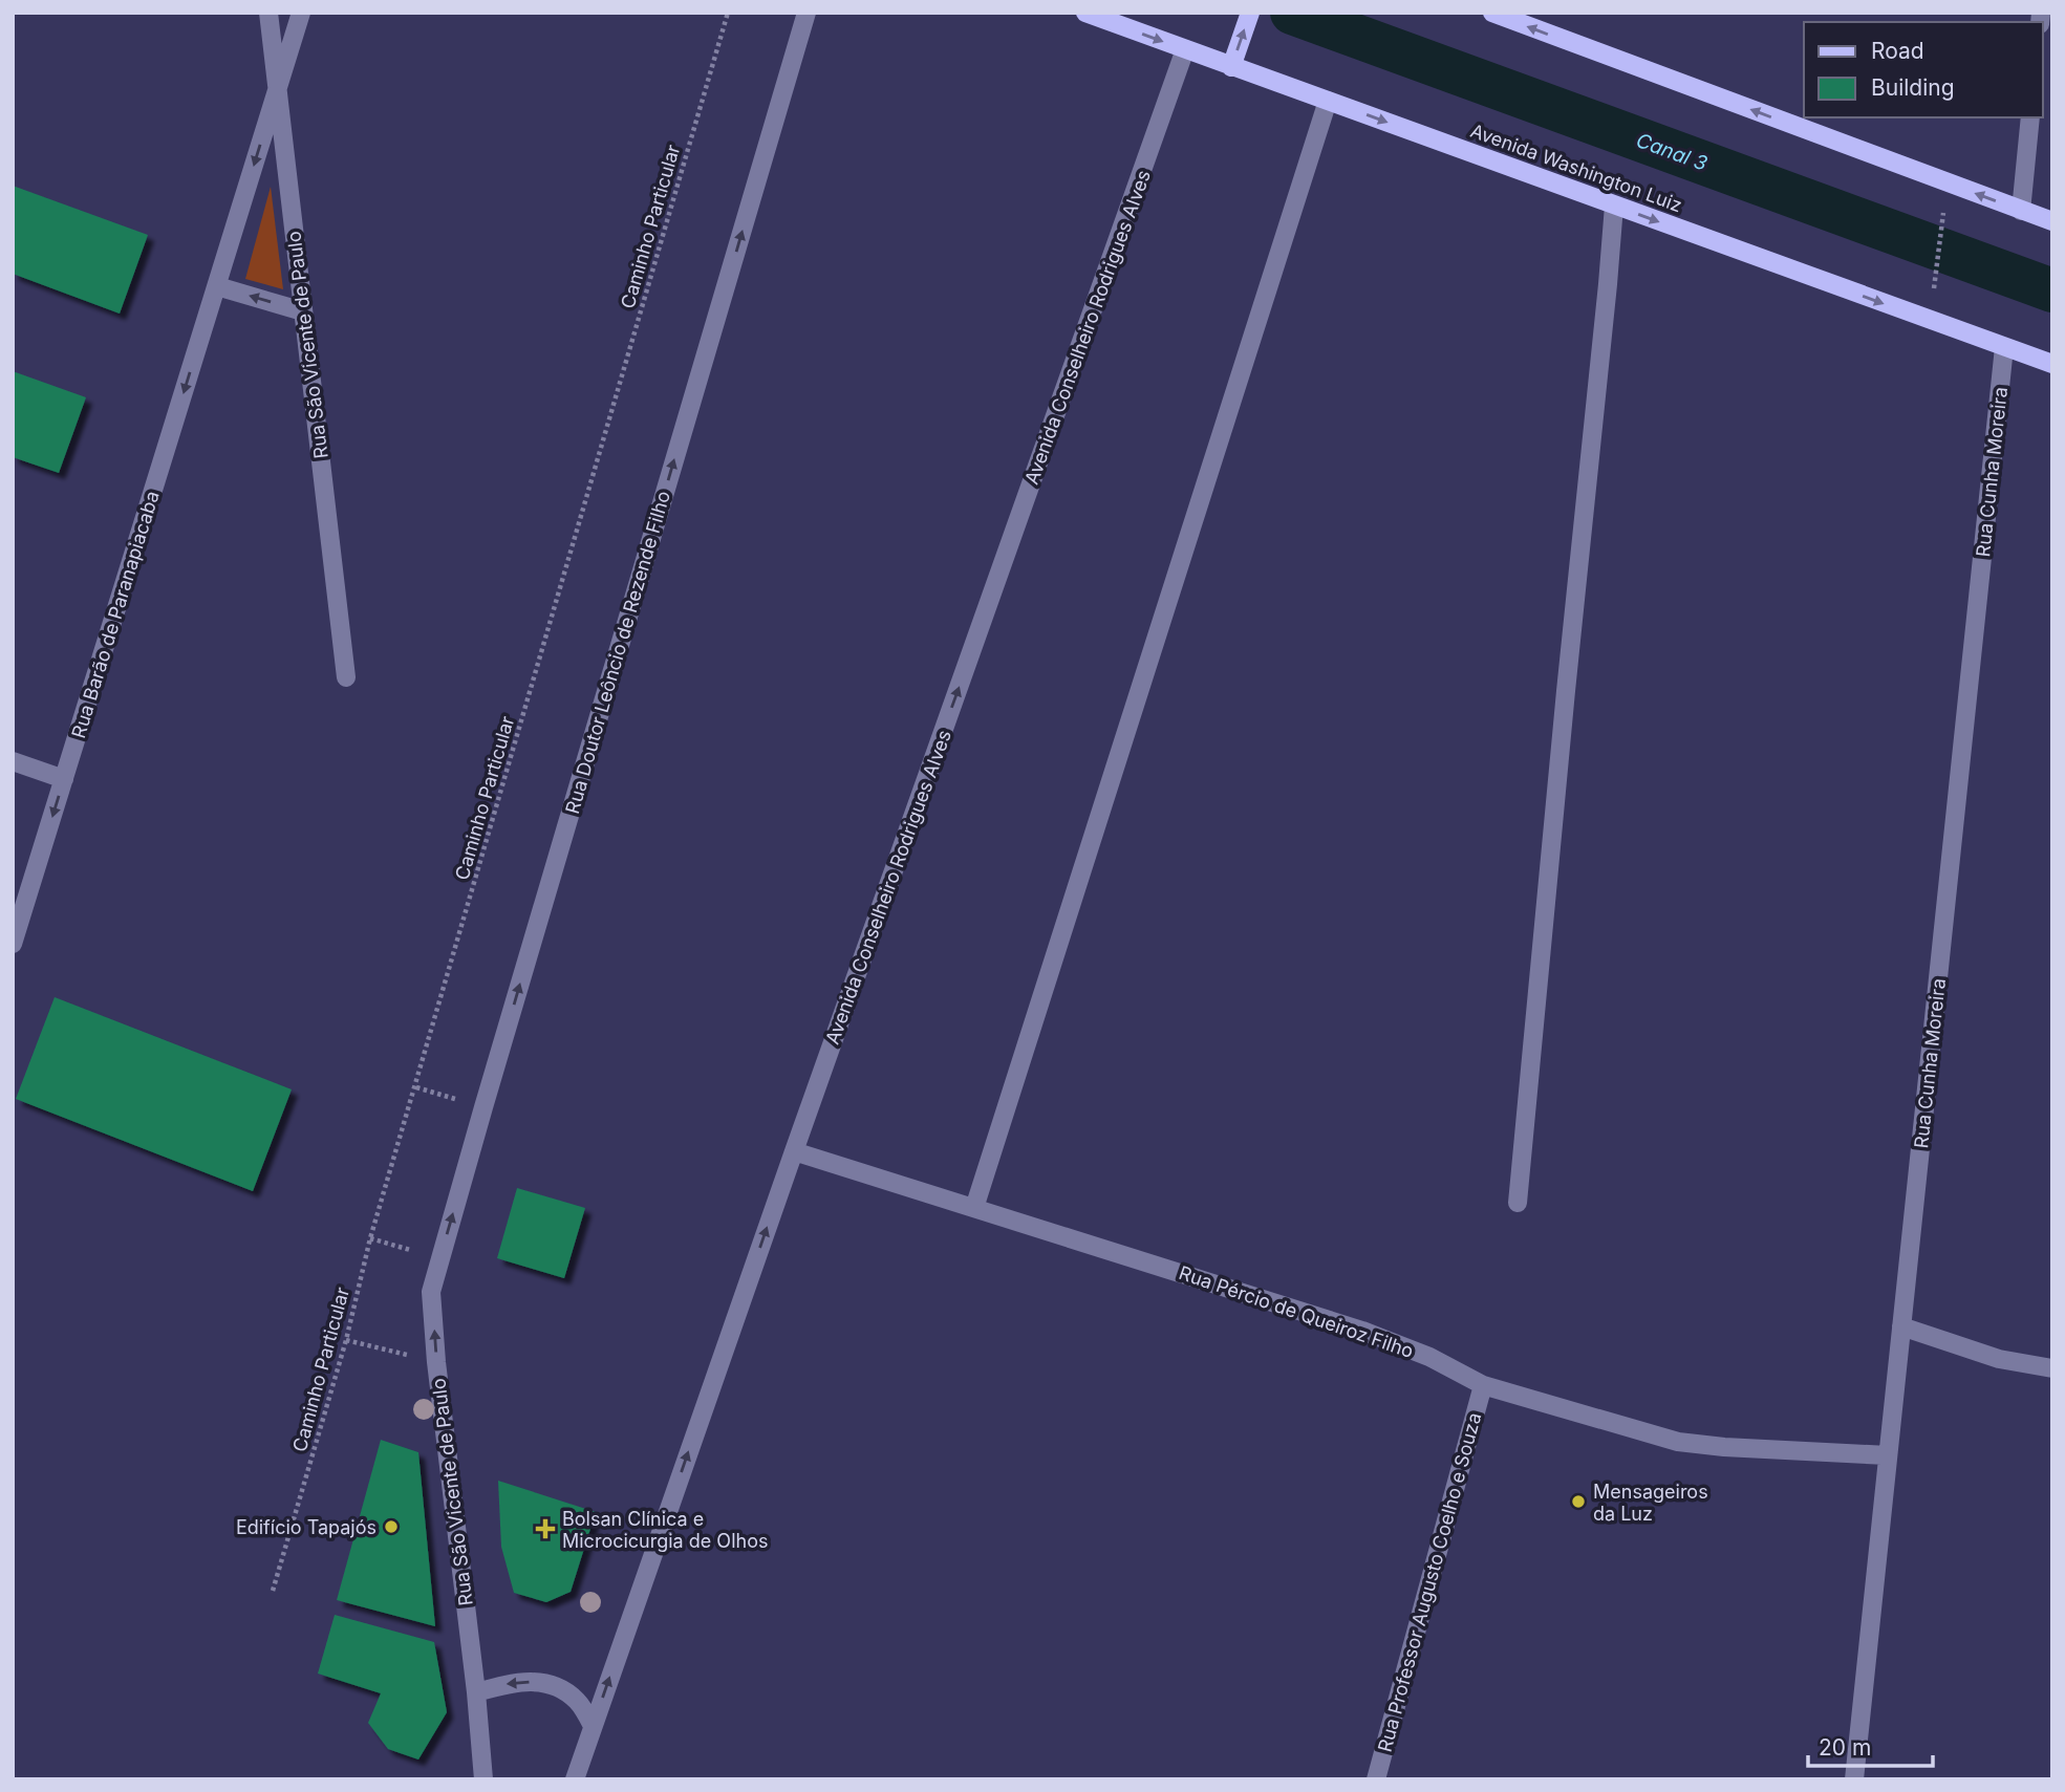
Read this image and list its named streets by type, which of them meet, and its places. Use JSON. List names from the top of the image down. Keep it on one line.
{"streets":{"main road":["Avenida Washington Luiz"],"street":["Avenida Conselheiro Rodrigues Alves","Rua São Vicente de Paulo","Rua Cunha Moreira","Rua Barão de Paranapiacaba","Rua Doutor Leôncio de Rezende Filho","Rua Pércio de Queiroz Filho","Rua Professor Augusto Coelho e Souza"],"path":["Caminho Particular"]},"crossings":[["Avenida Washington Luiz","Avenida Conselheiro Rodrigues Alves"],["Avenida Washington Luiz","Rua Cunha Moreira"],["Avenida Conselheiro Rodrigues Alves","Rua Pércio de Queiroz Filho"],["Rua São Vicente de Paulo","Rua Barão de Paranapiacaba"],["Rua São Vicente de Paulo","Rua Doutor Leôncio de Rezende Filho"],["Rua Cunha Moreira","Rua Pércio de Queiroz Filho"],["Rua Pércio de Queiroz Filho","Rua Professor Augusto Coelho e Souza"]],"one_way":["Avenida Conselheiro Rodrigues Alves","Rua Barão de Paranapiacaba","Rua Doutor Leôncio de Rezende Filho"],"water":["Canal 3"],"places":{"other":["Mensageiros da Luz","Edifício Tapajós"],"health":["Bolsan Clínica e Microcicurgia de Olhos"]},"legend":["Road","Building"],"scale_bar":"20 m"}
